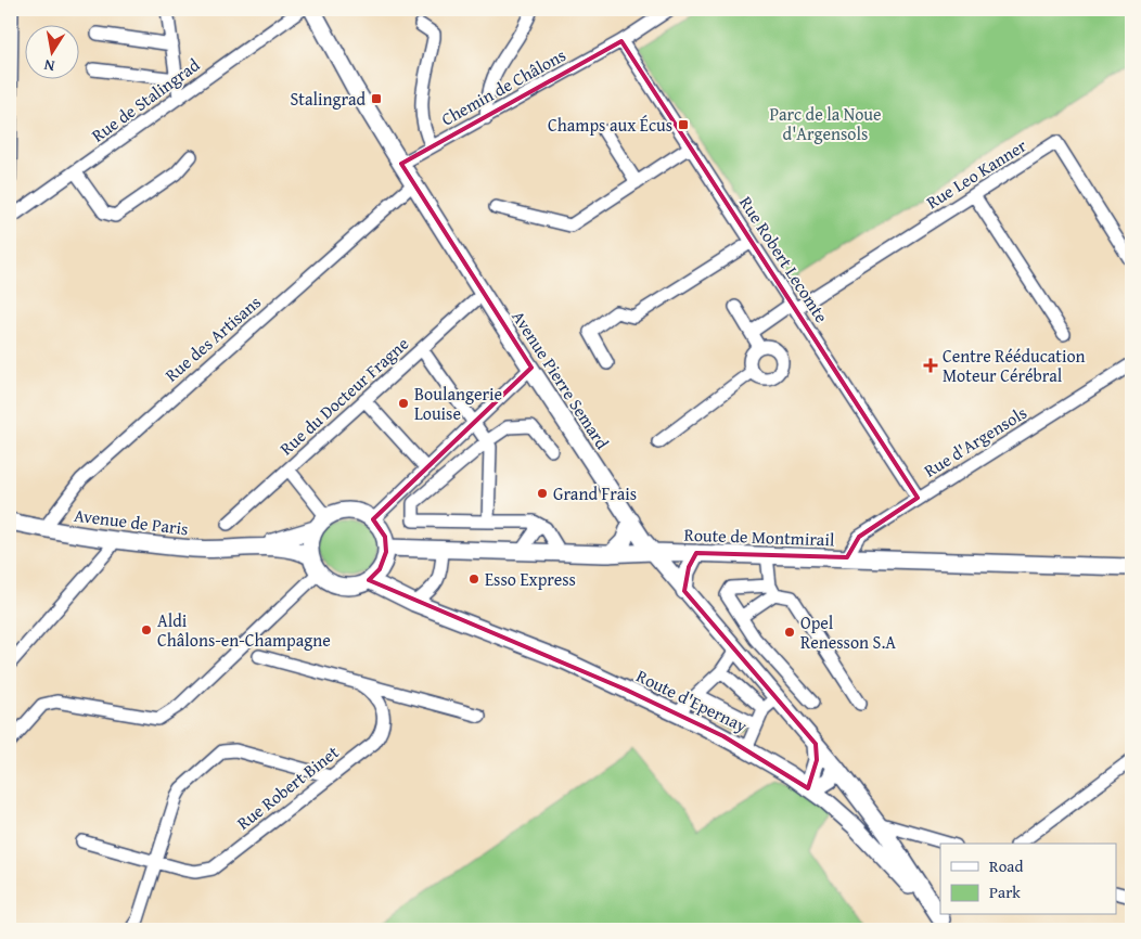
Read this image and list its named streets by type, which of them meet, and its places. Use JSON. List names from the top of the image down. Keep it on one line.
{"streets":{"main road":["Avenue Pierre Semard","Avenue de Paris","Route de Montmirail","Route d'Epernay"],"street":["Chemin de Châlons","Rue de Stalingrad","Rue Leo Kanner","Rue Robert Lecomte","Rue des Artisans","Rue du Docteur Fragne","Rue d'Argensols","Rue Robert Binet"]},"crossings":[["Chemin de Châlons","Rue Robert Lecomte"],["Chemin de Châlons","Avenue Pierre Semard"],["Rue Leo Kanner","Rue Robert Lecomte"],["Rue Robert Lecomte","Rue d'Argensols"],["Rue des Artisans","Avenue Pierre Semard"],["Rue des Artisans","Avenue de Paris"],["Avenue Pierre Semard","Rue du Docteur Fragne"],["Avenue Pierre Semard","Route de Montmirail"],["Avenue Pierre Semard","Route d'Epernay"],["Rue d'Argensols","Route de Montmirail"],["Avenue de Paris","Route de Montmirail"],["Avenue de Paris","Route d'Epernay"],["Route de Montmirail","Route d'Epernay"]],"parks":["Parc de la Noue d'Argensols"],"places":{"transit":["Stalingrad","Champs aux Écus"],"health":["Centre Rééducation Moteur Cérébral"],"other":["Boulangerie Louise","Grand Frais","Esso Express","Aldi Châlons-en-Champagne","Opel Renesson S.A"]},"legend":["Road","Park"],"north":"bottom"}
